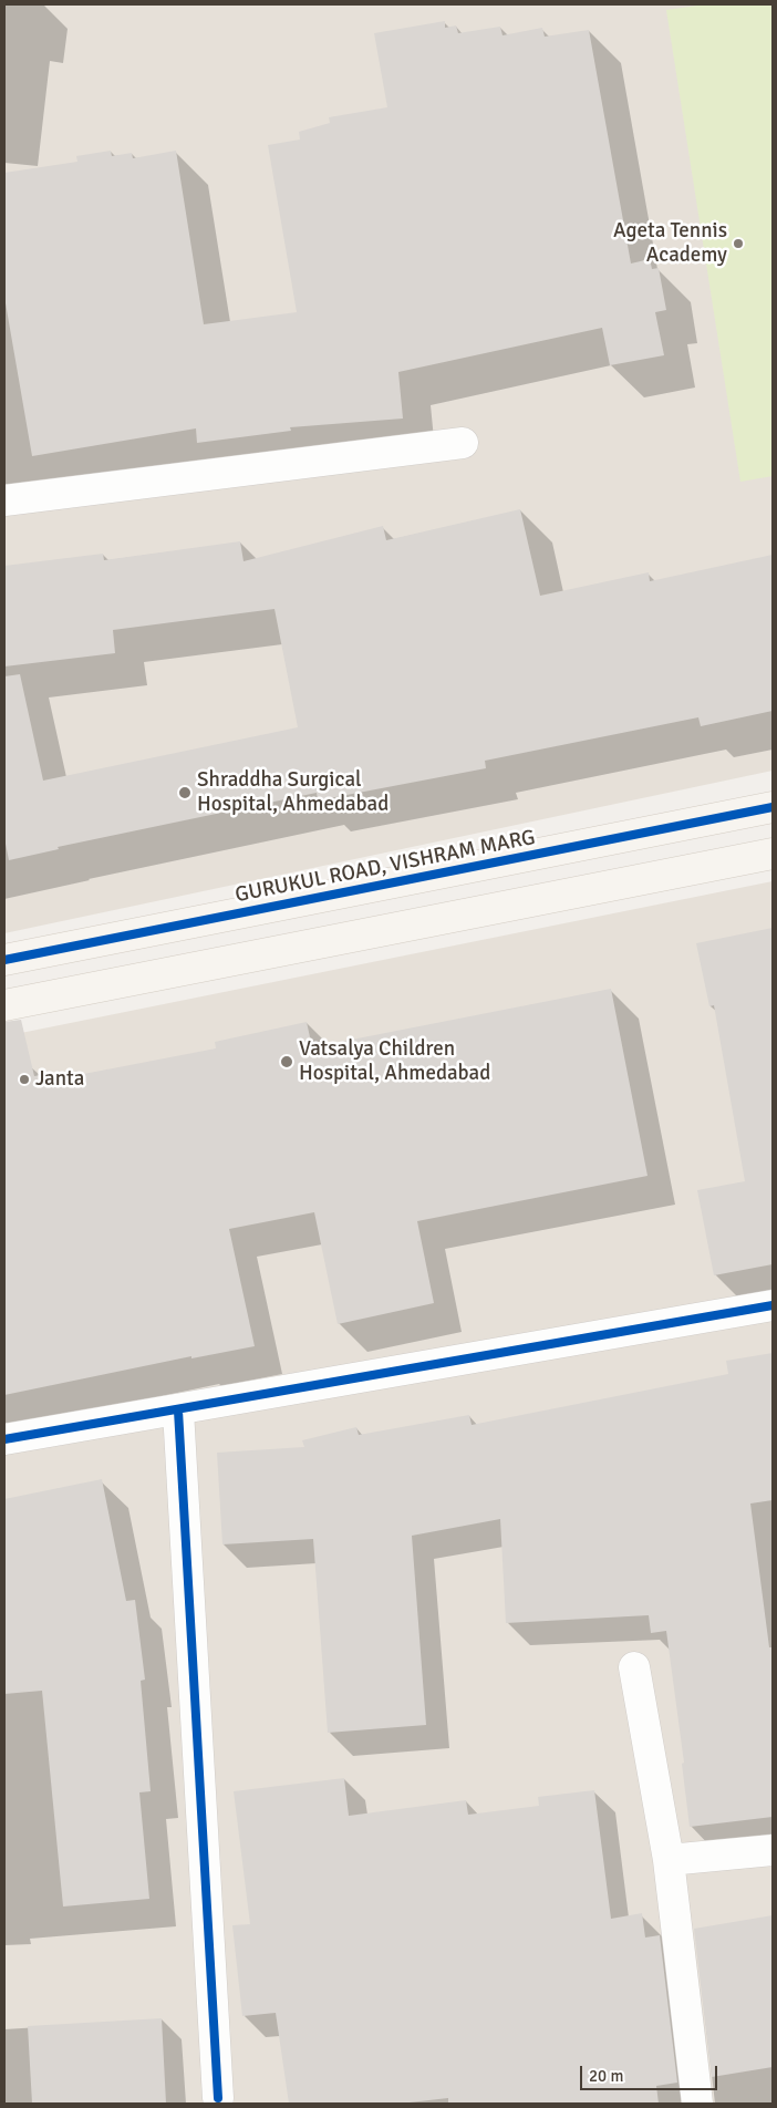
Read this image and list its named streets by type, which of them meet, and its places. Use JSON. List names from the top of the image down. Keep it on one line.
{"streets":{"street":["GURUKUL ROAD, VISHRAM MARG"]},"places":["Ageta Tennis Academy","Shraddha Surgical Hospital, Ahmedabad","Vatsalya Children Hospital, Ahmedabad","Janta"],"scale_bar":"20 m"}
